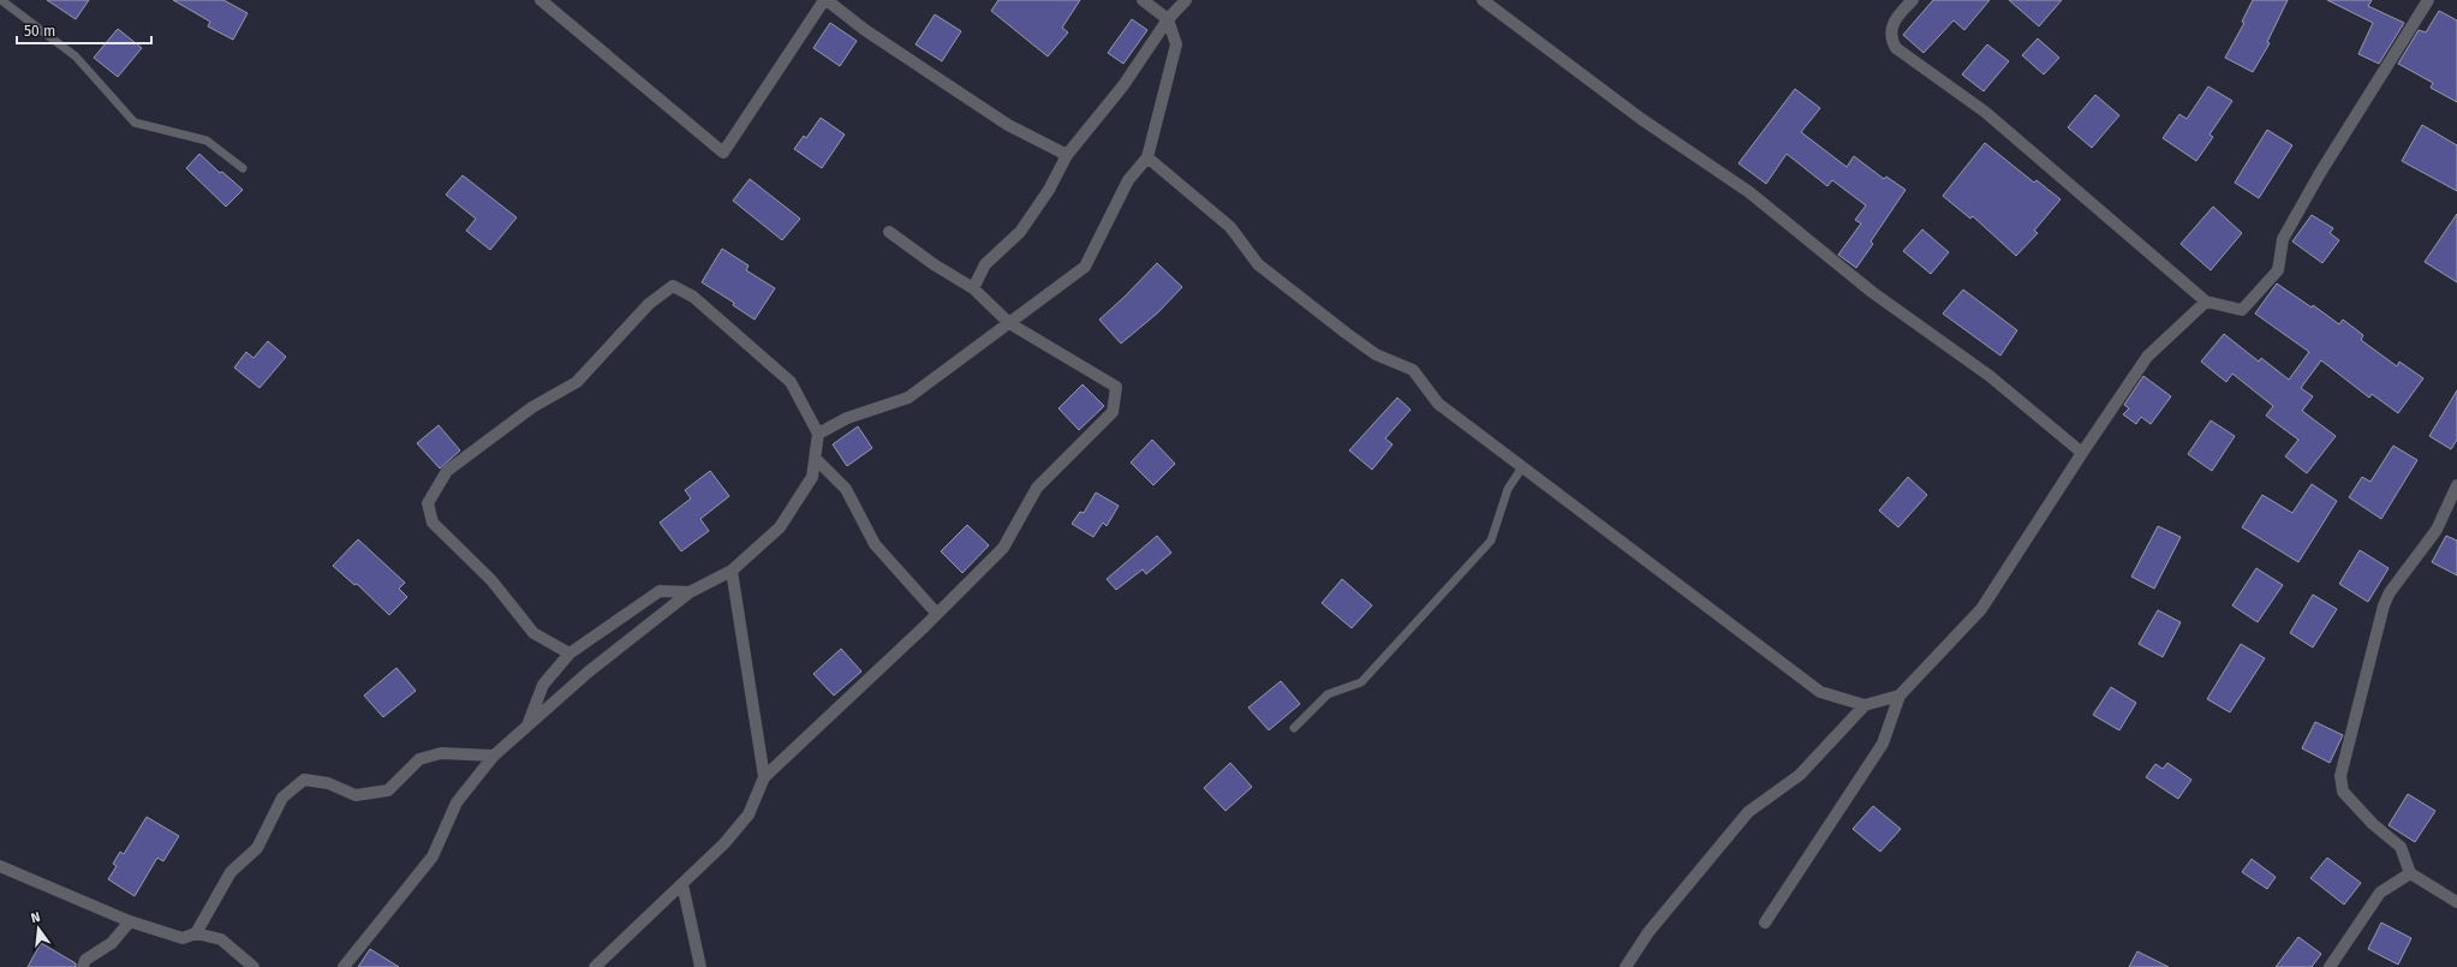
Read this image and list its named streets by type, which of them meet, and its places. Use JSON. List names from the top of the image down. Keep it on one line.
{"scale_bar":"50 m","north":"top"}
